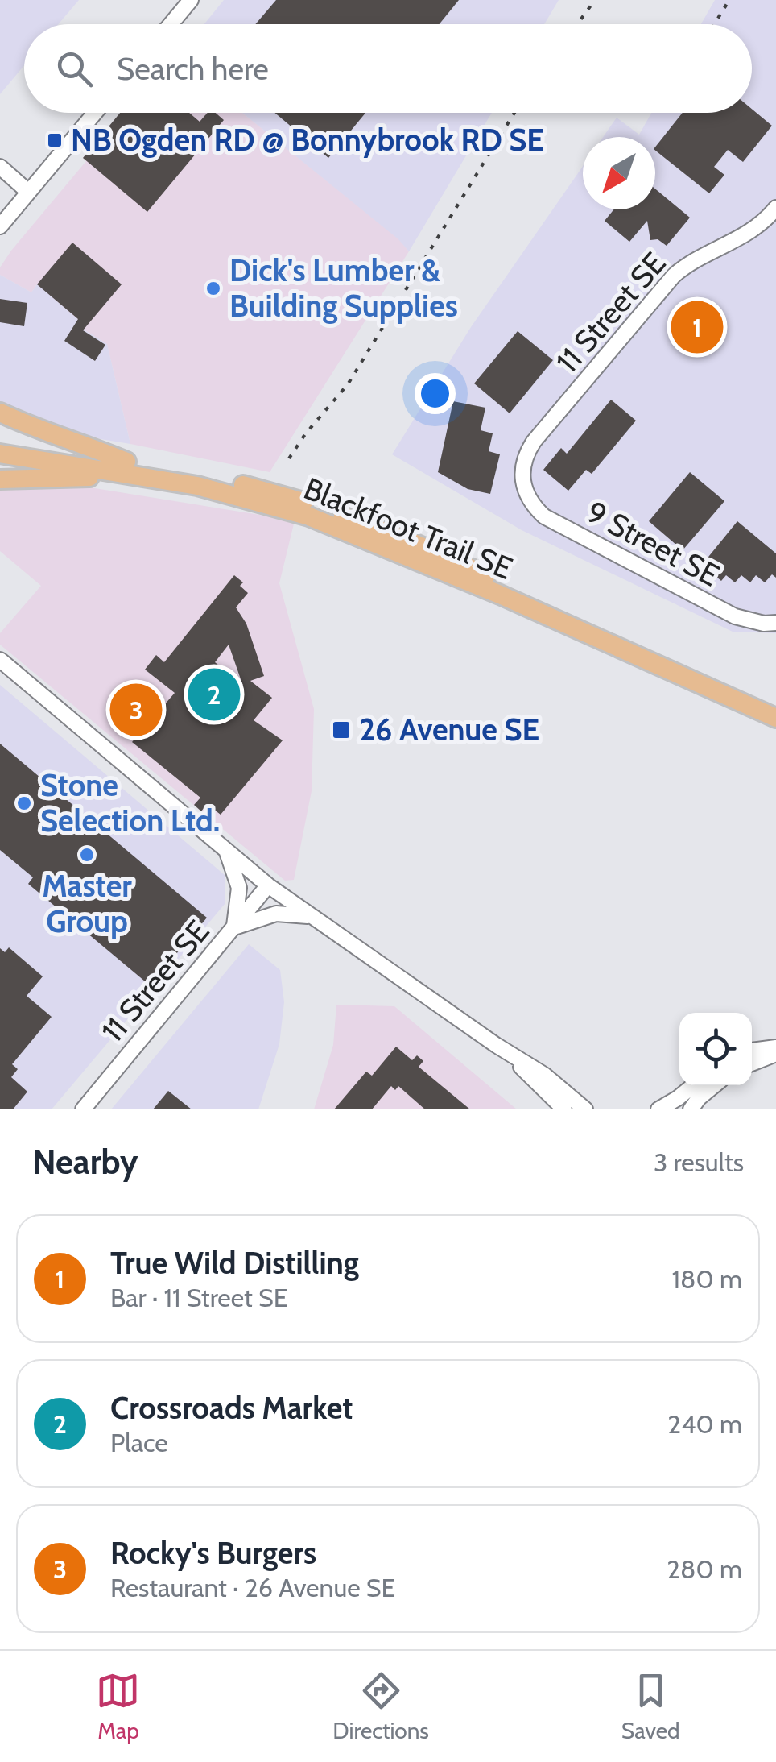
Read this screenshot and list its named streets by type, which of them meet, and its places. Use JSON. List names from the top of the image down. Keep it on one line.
{"streets":{"main road":["Blackfoot Trail SE"],"street":["11 Street SE","9 Street SE"]},"crossings":[["11 Street SE","9 Street SE"]],"places":{"transit":["NB Ogden RD @ Bonnybrook RD SE","26 Avenue SE"],"other":["Dick's Lumber & Building Supplies","Stone Selection Ltd.","Master Group"]},"north":"bottom left","page":{"search":"Search here","pins":["1","2","3"],"heading":["Nearby","3 results"],"list":[{"mark":"1","name":"True Wild Distilling","note":"Bar · 11 Street SE","value":"180 m"},{"mark":"2","name":"Crossroads Market","note":"Place","value":"240 m"},{"mark":"3","name":"Rocky's Burgers","note":"Restaurant · 26 Avenue SE","value":"280 m"}],"nav":["Map","Directions","Saved"]}}
